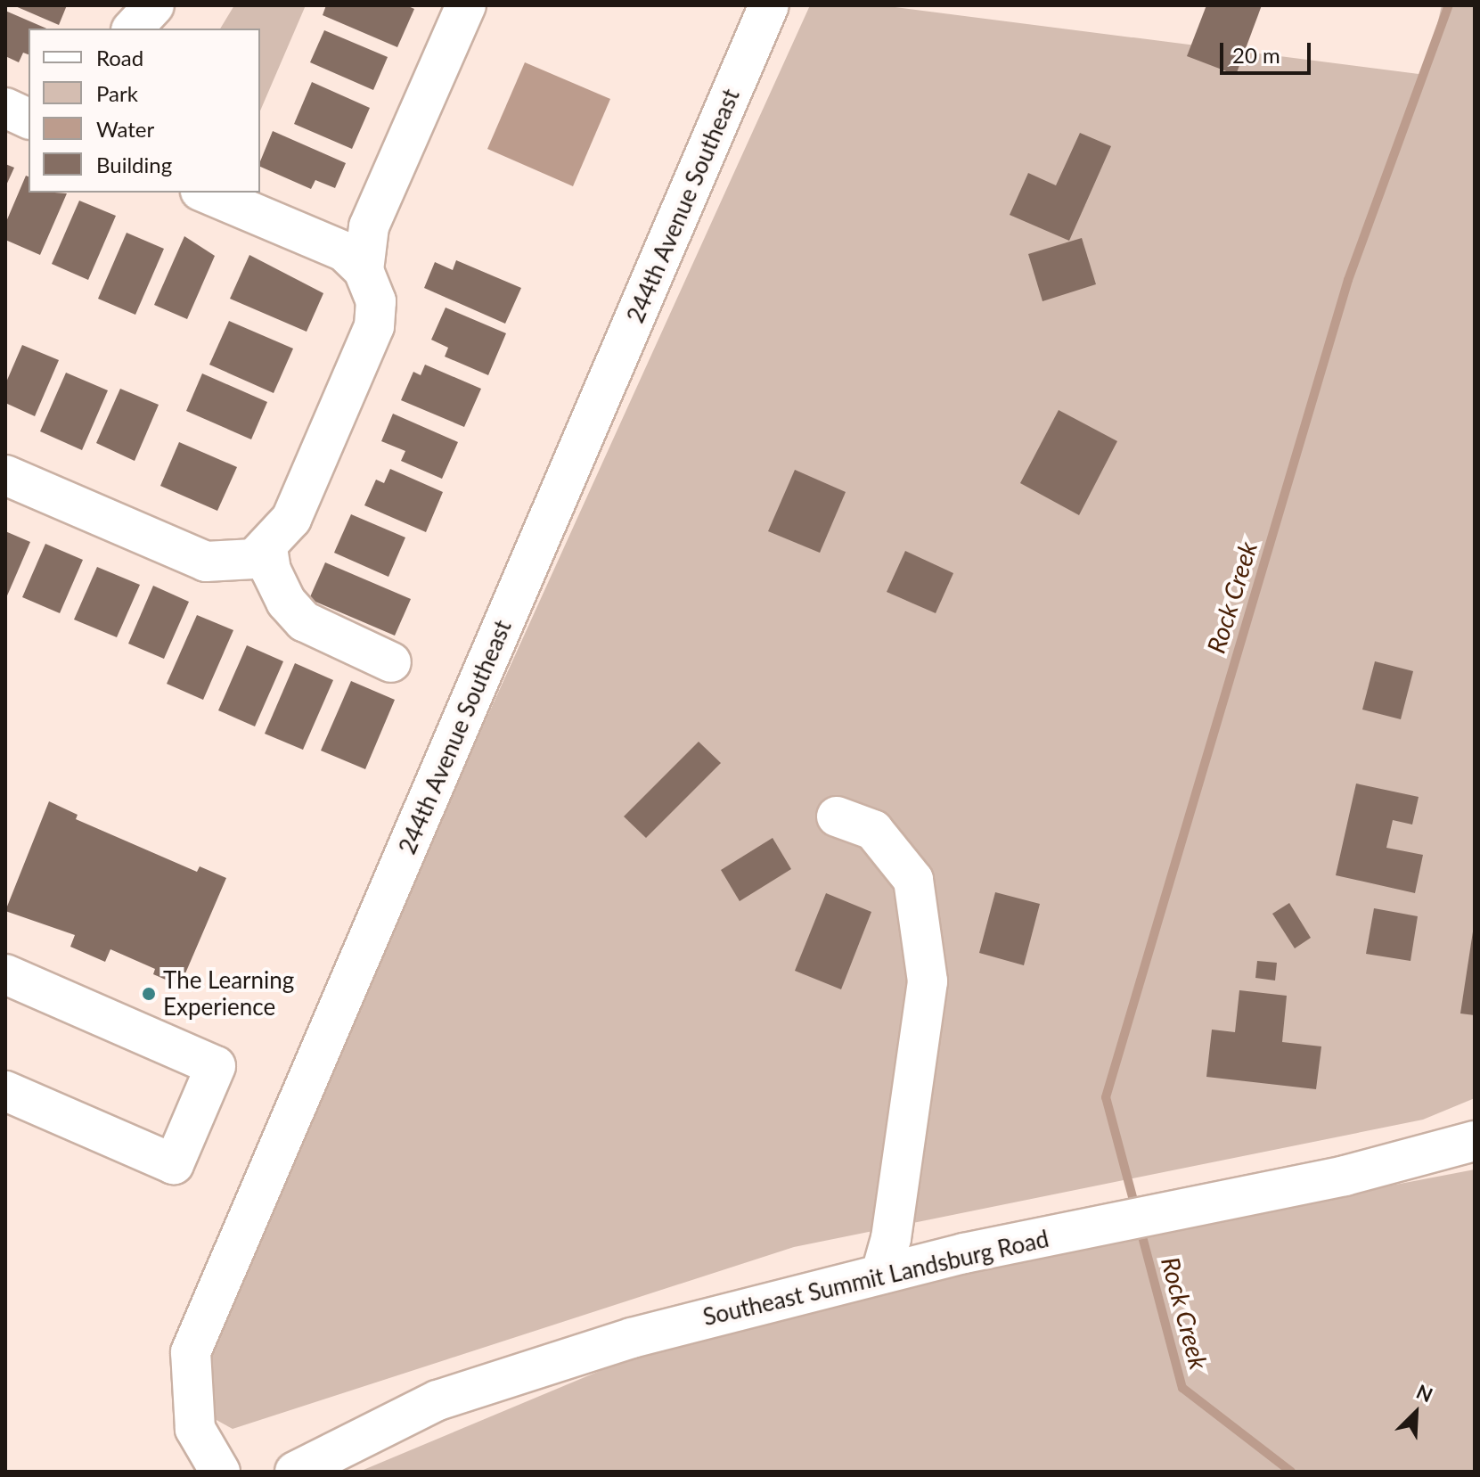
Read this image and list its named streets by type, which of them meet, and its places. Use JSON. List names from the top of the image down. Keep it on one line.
{"streets":{"street":["244th Avenue Southeast","Southeast Summit Landsburg Road"]},"water":["Rock Creek"],"places":["The Learning Experience"],"legend":["Road","Park","Water","Building"],"scale_bar":"20 m","north":"top right"}
